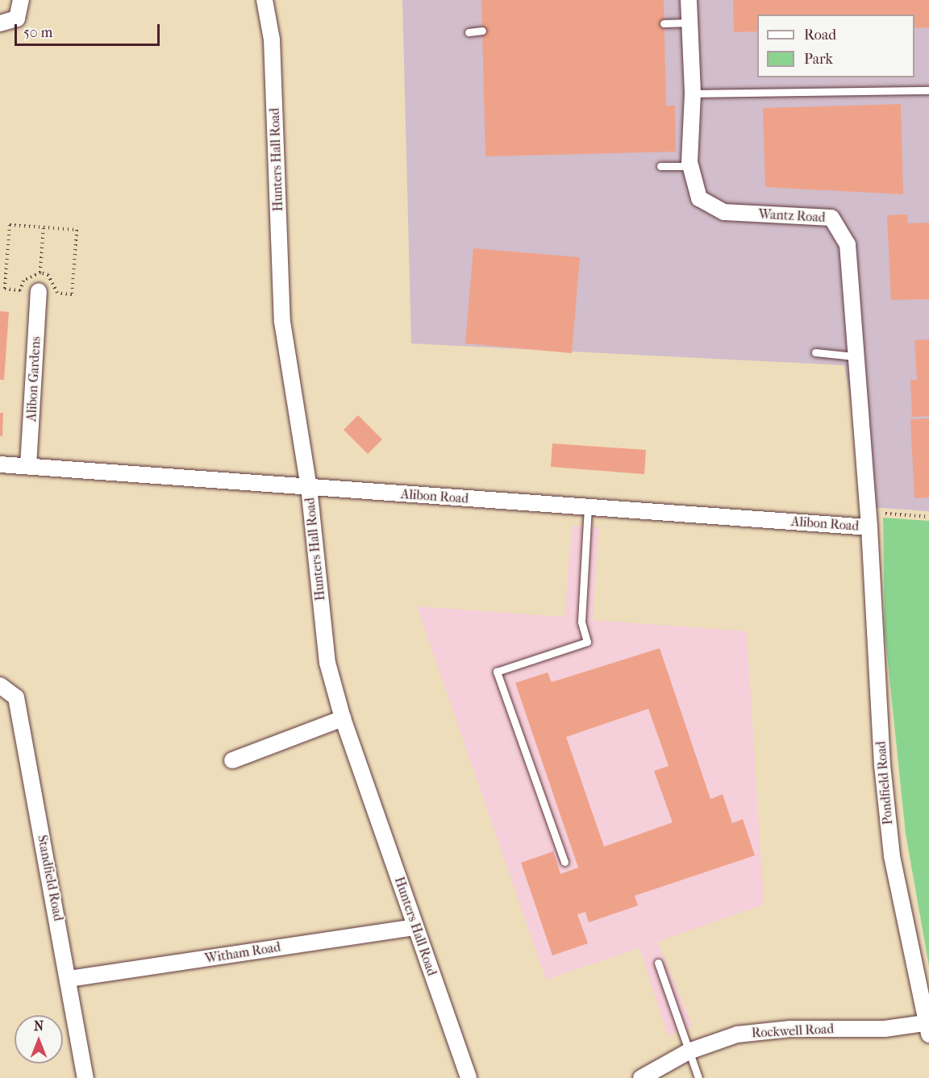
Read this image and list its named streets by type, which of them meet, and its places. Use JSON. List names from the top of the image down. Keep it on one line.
{"streets":{"street":["Hunters Hall Road","Wantz Road","Alibon Gardens","Alibon Road","Pondfield Road","Standfield Road","Witham Road","Rockwell Road"]},"crossings":[["Hunters Hall Road","Alibon Road"],["Hunters Hall Road","Witham Road"],["Wantz Road","Alibon Road"],["Wantz Road","Pondfield Road"],["Alibon Gardens","Alibon Road"],["Alibon Road","Pondfield Road"],["Pondfield Road","Rockwell Road"],["Standfield Road","Witham Road"]],"legend":["Road","Park"],"scale_bar":"50 m","north":"top"}
